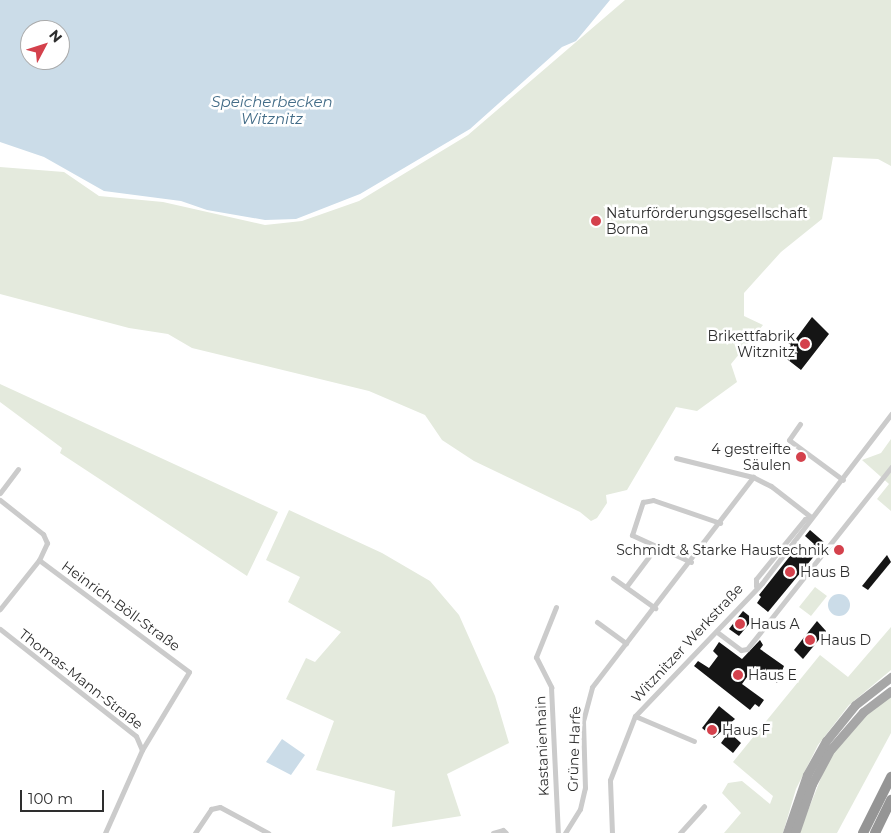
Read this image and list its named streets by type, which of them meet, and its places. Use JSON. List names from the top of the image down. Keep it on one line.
{"streets":{"street":["Heinrich-Böll-Straße","Witznitzer Werkstraße","Thomas-Mann-Straße","Kastanienhain","Grüne Harfe"]},"crossings":[["Heinrich-Böll-Straße","Thomas-Mann-Straße"]],"water":["Speicherbecken Witznitz"],"places":["Naturförderungsgesellschaft Borna","Brikettfabrik Witznitz","4 gestreifte Säulen","Schmidt & Starke Haustechnik","Haus B","Haus A","Haus D","Haus E","Haus F"],"scale_bar":"100 m","north":"top right"}
